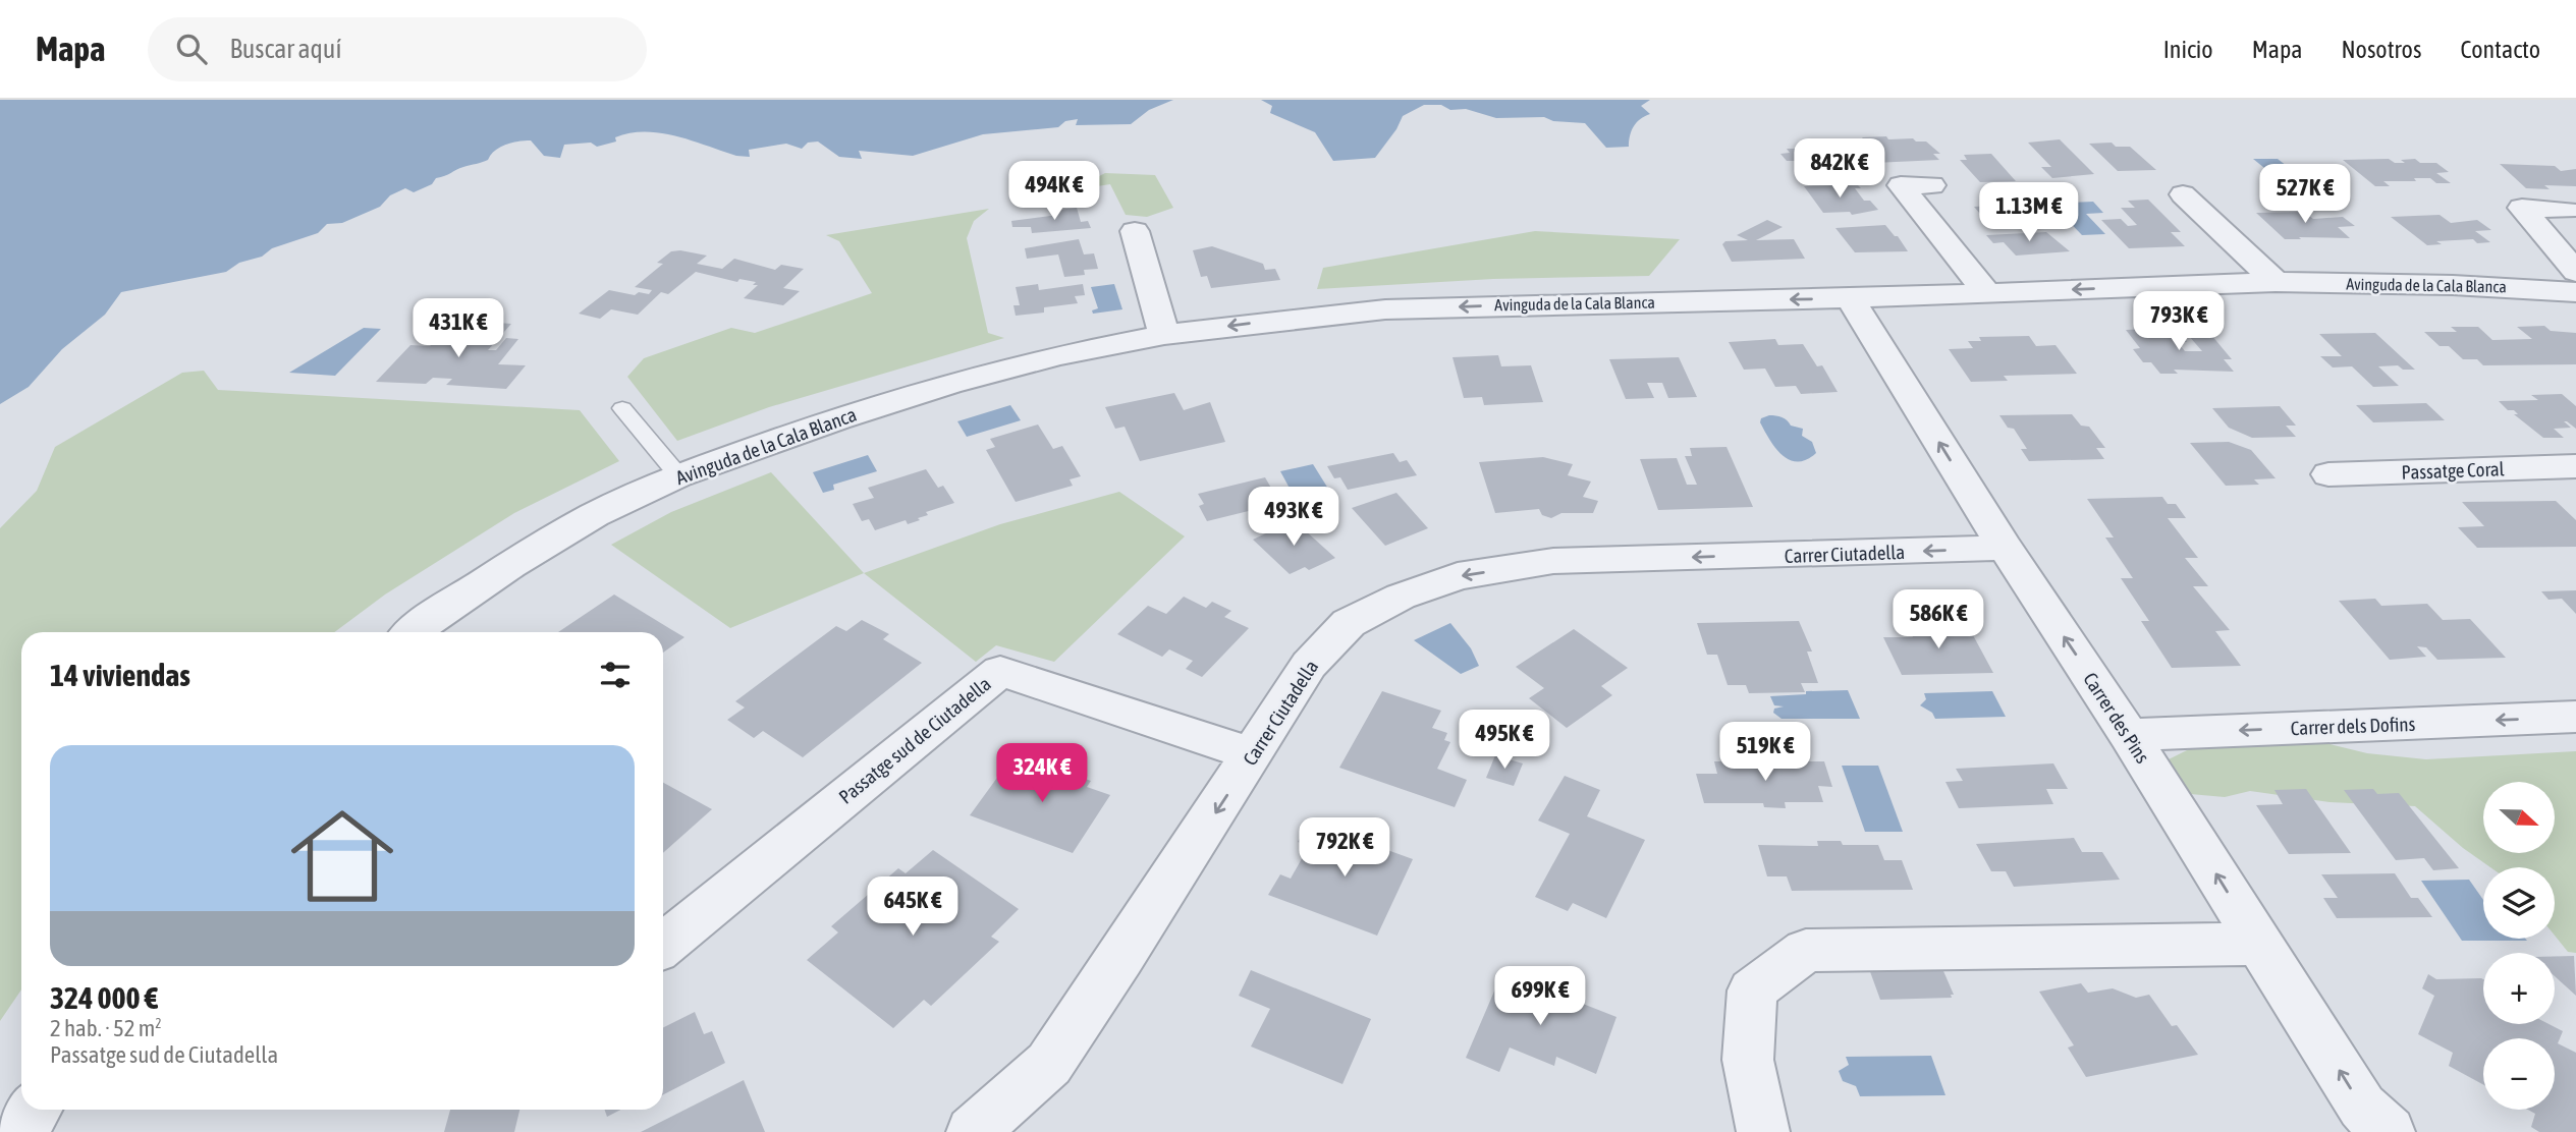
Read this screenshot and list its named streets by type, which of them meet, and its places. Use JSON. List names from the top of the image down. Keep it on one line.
{"streets":{"street":["Avinguda de la Cala Blanca","Passatge Coral","Carrer Ciutadella","Carrer des Pins","Carrer dels Dofins","Passatge sud de Ciutadella"]},"crossings":[["Avinguda de la Cala Blanca","Carrer des Pins"],["Carrer Ciutadella","Carrer des Pins"],["Carrer Ciutadella","Passatge sud de Ciutadella"],["Carrer des Pins","Carrer dels Dofins"]],"one_way":["Avinguda de la Cala Blanca","Carrer Ciutadella","Carrer des Pins","Carrer dels Dofins"],"north":"right","page":{"header":"Mapa","search":"Buscar aquí","nav":["Inicio","Mapa","Nosotros","Contacto"],"price":["842K €","494K €","527K €","1.13M €","793K €","431K €","493K €","586K €","495K €","519K €","324K €","792K €","645K €","699K €"],"heading":"14 viviendas","list":[{"name":"324 000 €","note":"2 hab. · 52 m² · Passatge sud de Ciutadella"}],"map_buttons":["+","−"]}}
